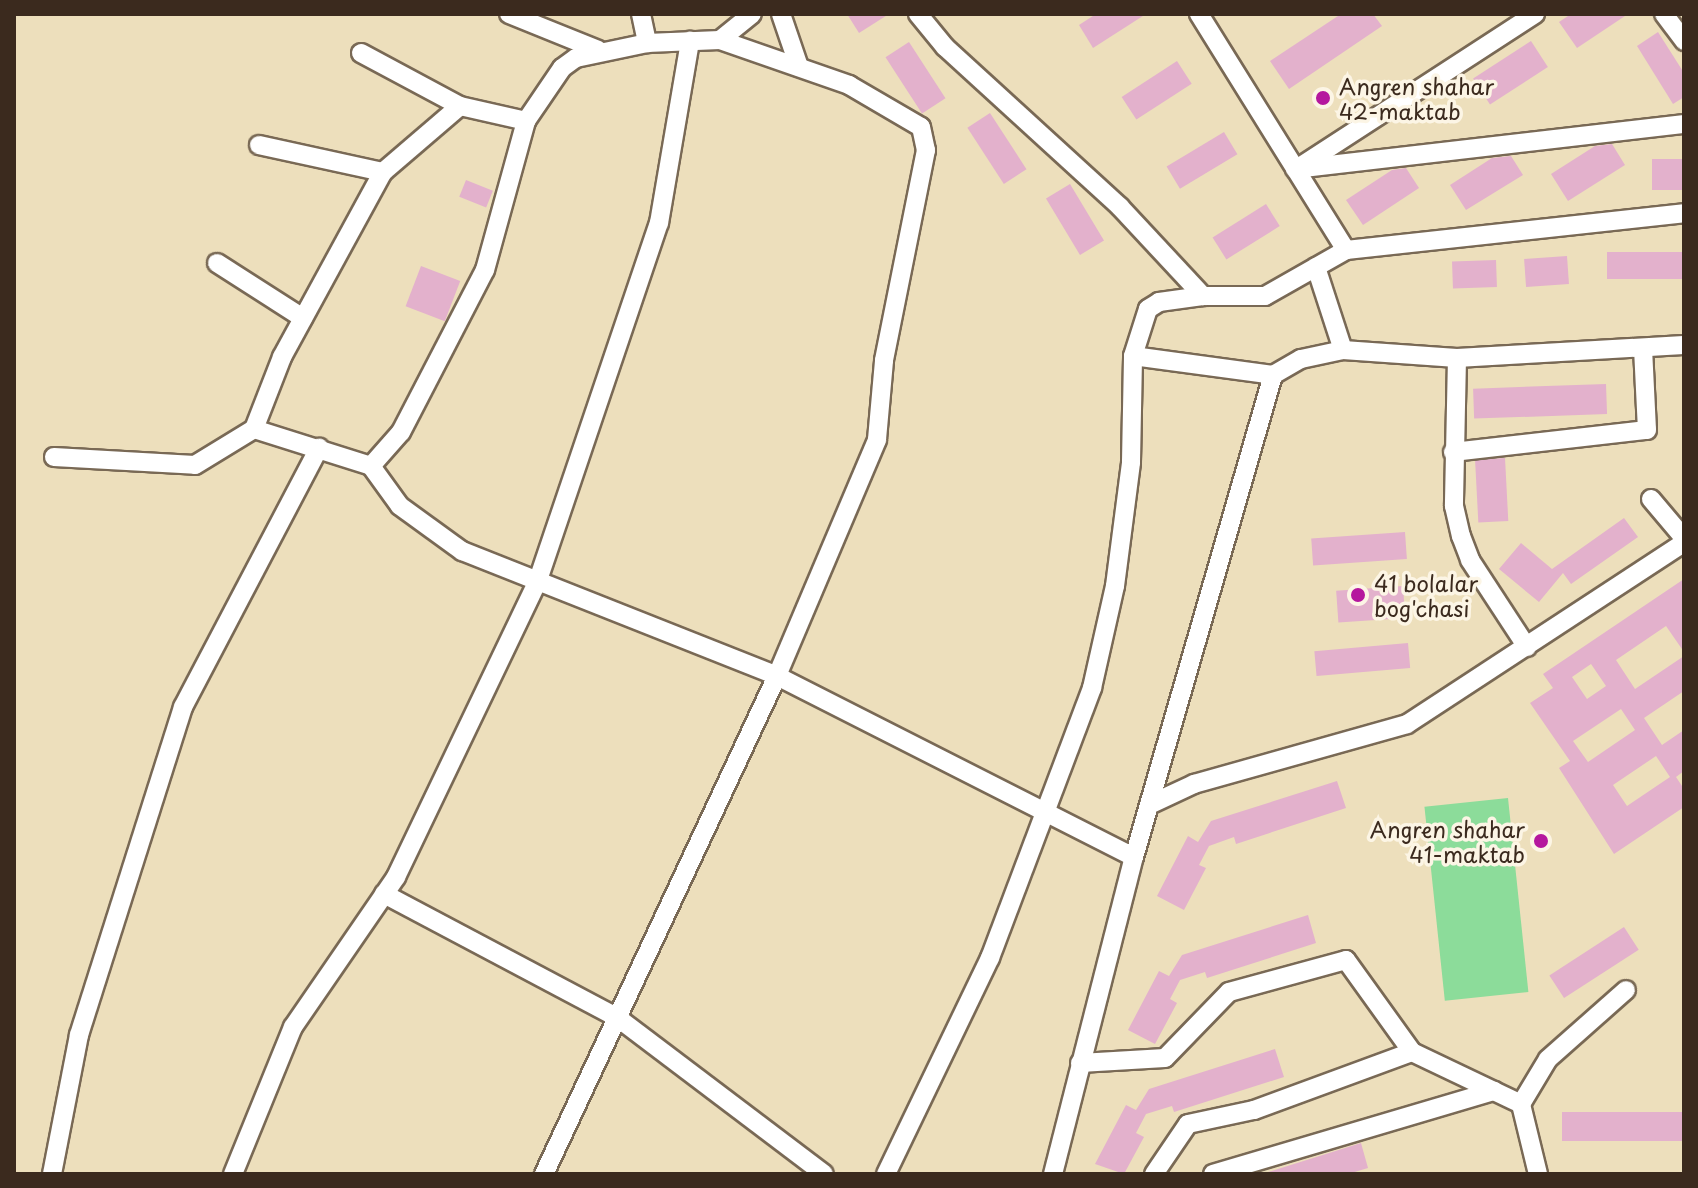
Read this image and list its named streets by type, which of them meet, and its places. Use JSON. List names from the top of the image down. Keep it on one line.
{"places":["Angren shahar 42-maktab","41 bolalar bog'chasi","Angren shahar 41-maktab"]}
